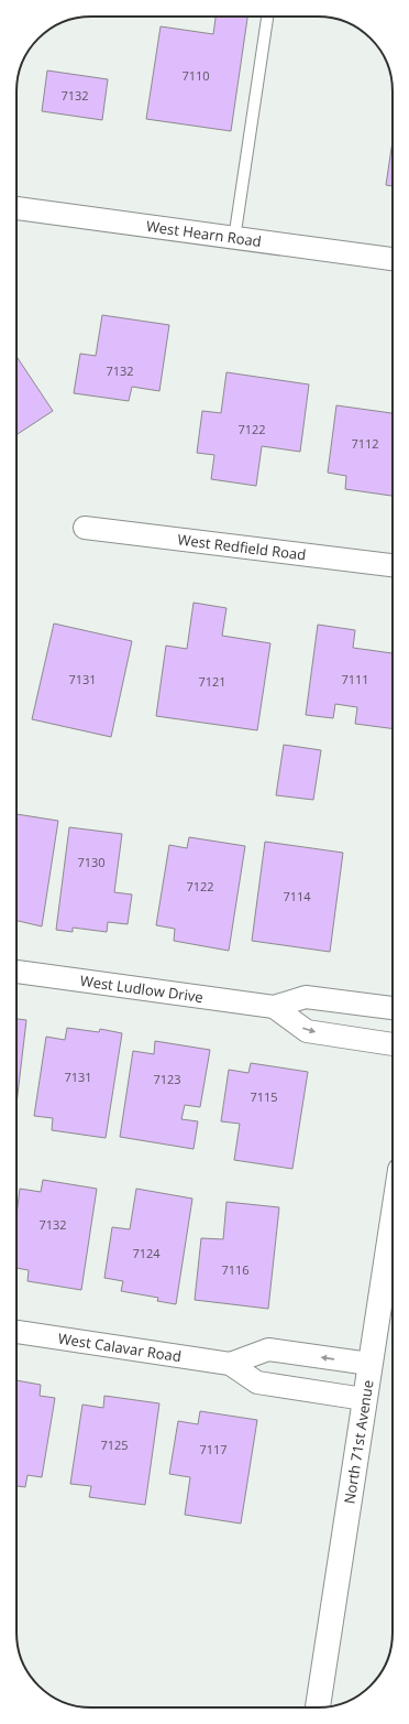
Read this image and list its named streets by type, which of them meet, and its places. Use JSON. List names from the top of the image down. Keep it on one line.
{"streets":{"street":["West Hearn Road","West Redfield Road","West Ludlow Drive","West Calavar Road","North 71st Avenue"]},"crossings":[["West Calavar Road","North 71st Avenue"]],"house_numbers":["7110","7132","7132","7122","7112","7131","7111","7121","7130","7122","7114","7131","7123","7115","7132","7124","7116","7125","7117"]}
